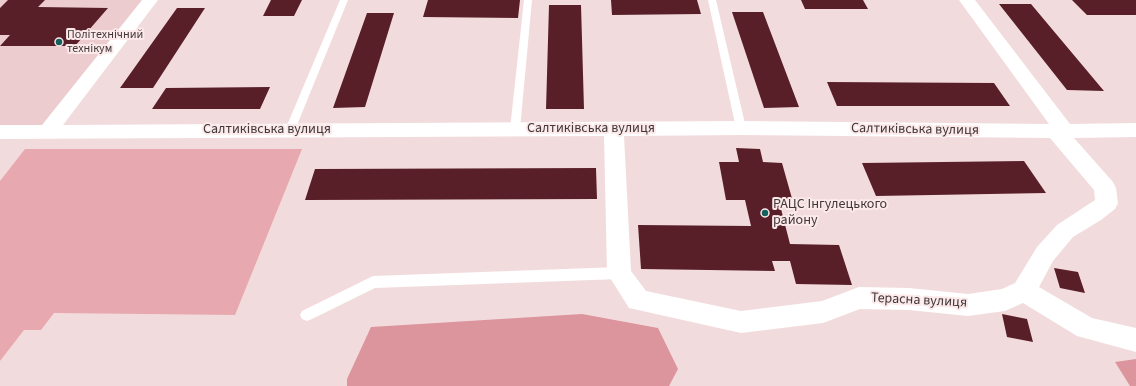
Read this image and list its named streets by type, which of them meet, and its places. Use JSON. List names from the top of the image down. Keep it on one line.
{"streets":{"street":["Салтиківська вулиця","Терасна вулиця"]},"places":["Політехнічний технікум","РАЦС Інгулецького району"]}
